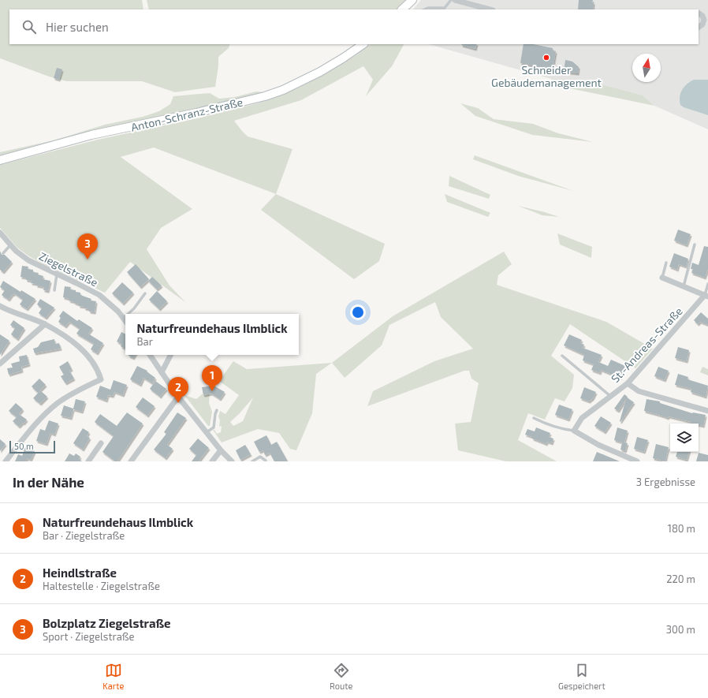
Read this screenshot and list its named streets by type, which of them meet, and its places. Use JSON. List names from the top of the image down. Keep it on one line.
{"streets":{"main road":["Anton-Schranz-Straße"],"street":["Ziegelstraße","St.-Andreas-Straße"]},"places":["Schneider Gebäudemanagement"],"scale_bar":"50 m","north":"top","page":{"search":"Hier suchen","pins":["3","1","2"],"popup":["Naturfreundehaus Ilmblick","Bar"],"scale":"50 m","heading":["In der Nähe","3 Ergebnisse"],"list":[{"mark":"1","name":"Naturfreundehaus Ilmblick","note":"Bar · Ziegelstraße","value":"180 m"},{"mark":"2","name":"Heindlstraße","note":"Haltestelle · Ziegelstraße","value":"220 m"},{"mark":"3","name":"Bolzplatz Ziegelstraße","note":"Sport · Ziegelstraße","value":"300 m"}],"nav":["Karte","Route","Gespeichert"]}}
